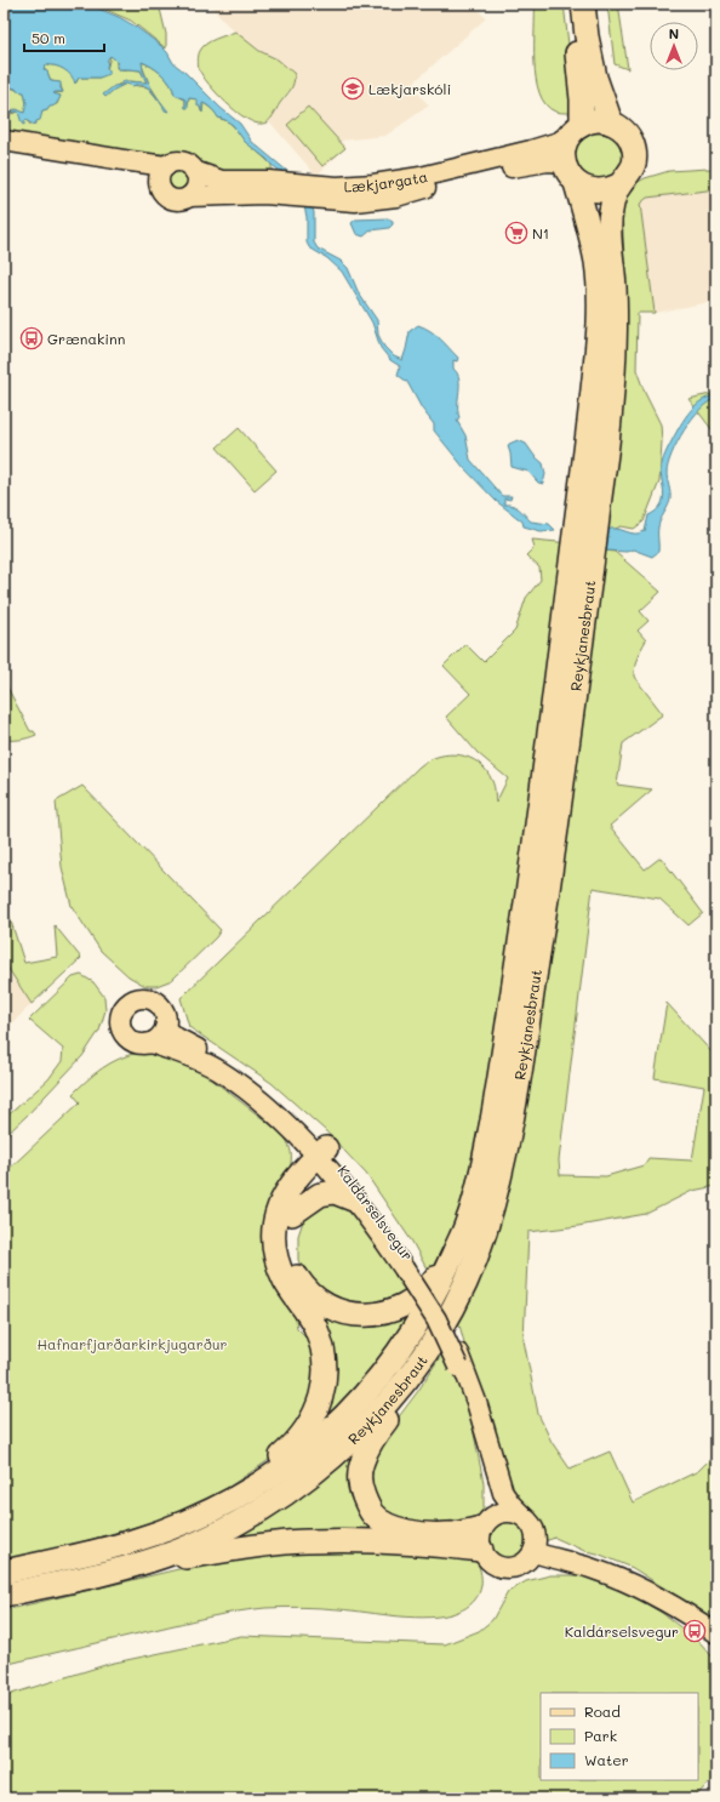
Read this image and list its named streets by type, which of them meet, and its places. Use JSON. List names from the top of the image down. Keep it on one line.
{"streets":{"highway":["Reykjanesbraut"],"main road":["Lækjargata","Kaldárselsvegur"]},"crossings":[["Lækjargata","Reykjanesbraut"]],"parks":["Hafnarfjarðarkirkjugarður"],"places":{"school or university":["Lækjarskóli"],"supermarket":["N1"],"bus stop":["Grænakinn","Kaldárselsvegur"]},"legend":["Road","Park","Water"],"scale_bar":"50 m","north":"top"}
